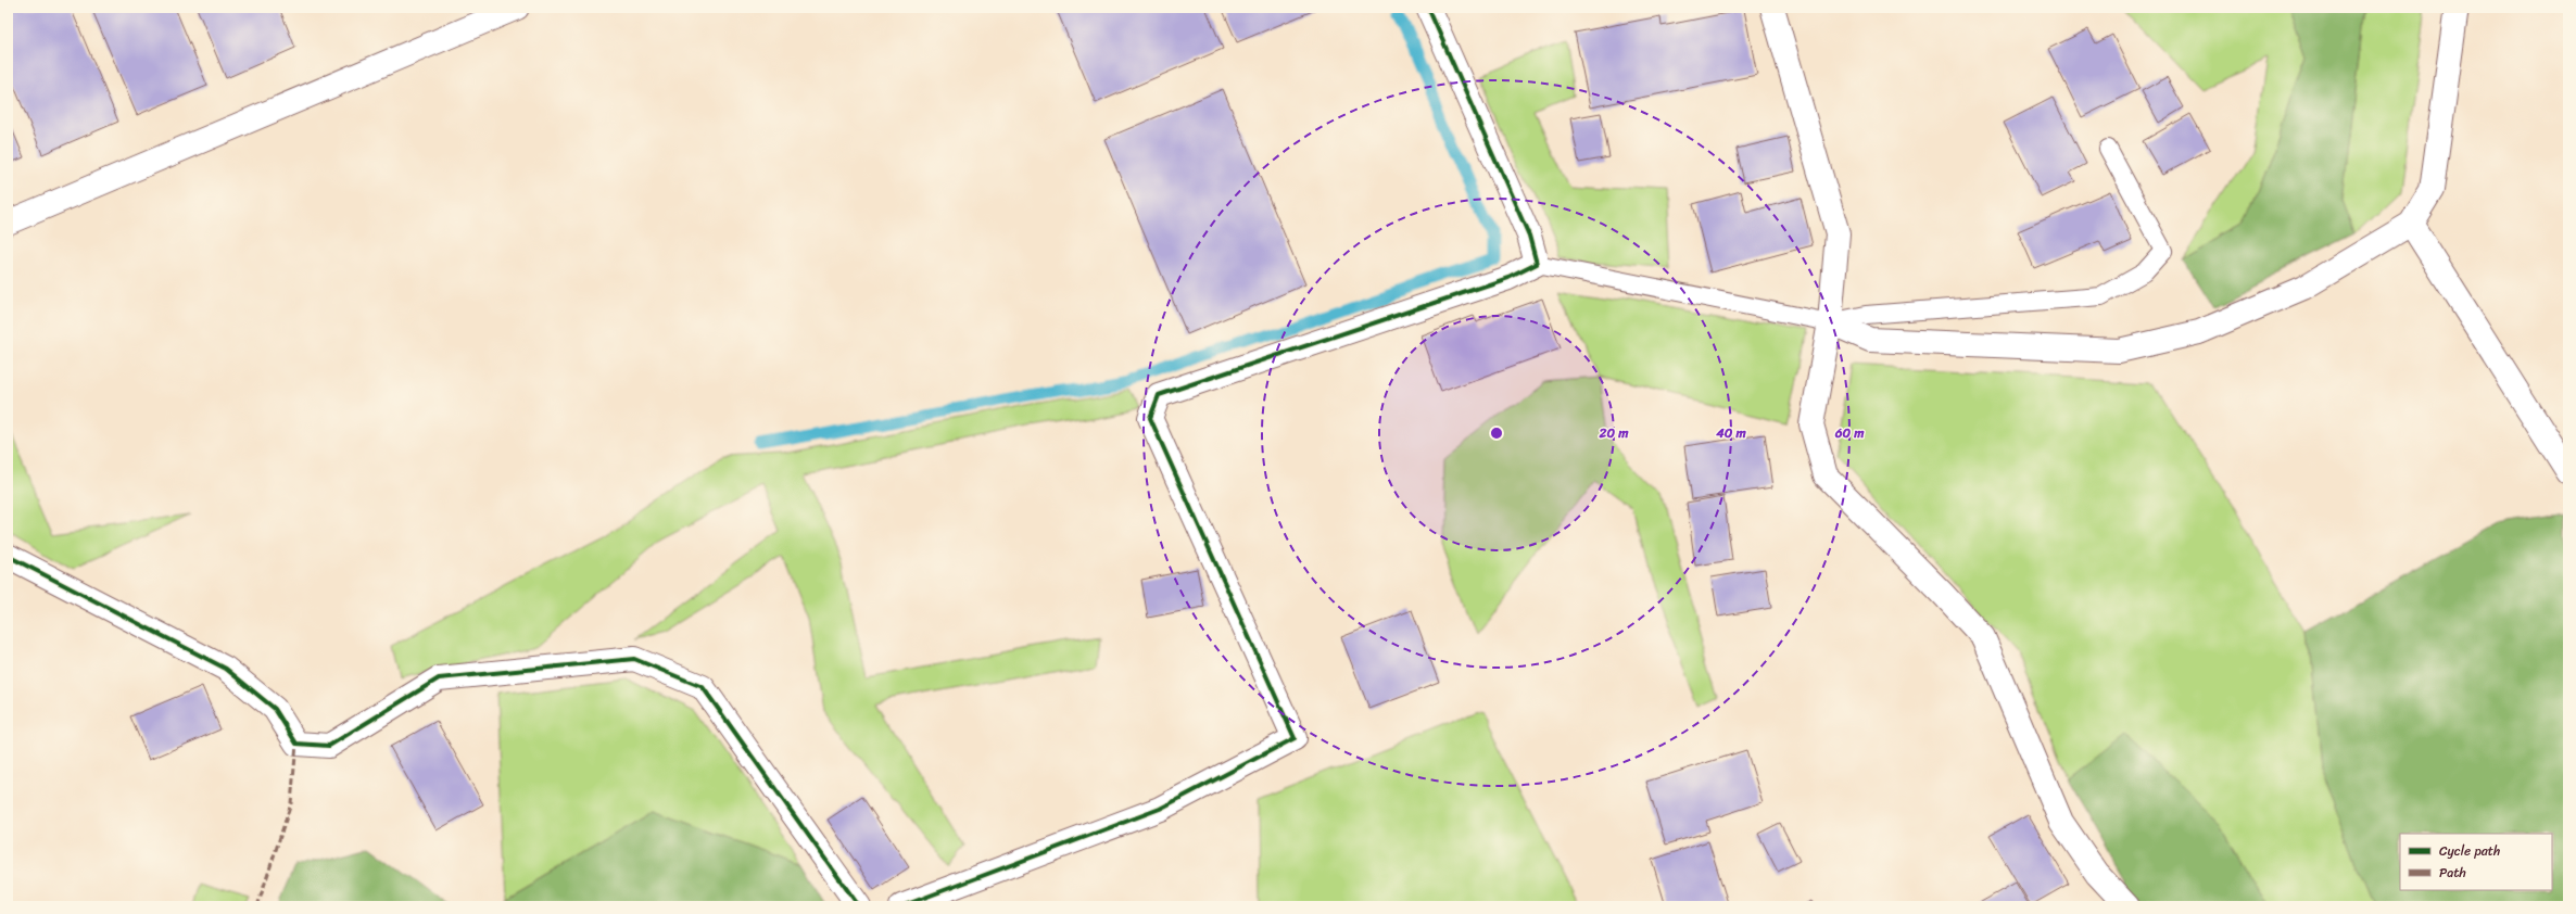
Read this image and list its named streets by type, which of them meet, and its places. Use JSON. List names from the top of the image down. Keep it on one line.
{"legend":["Cycle path","Path"],"rings":["20 m","40 m","60 m"]}
